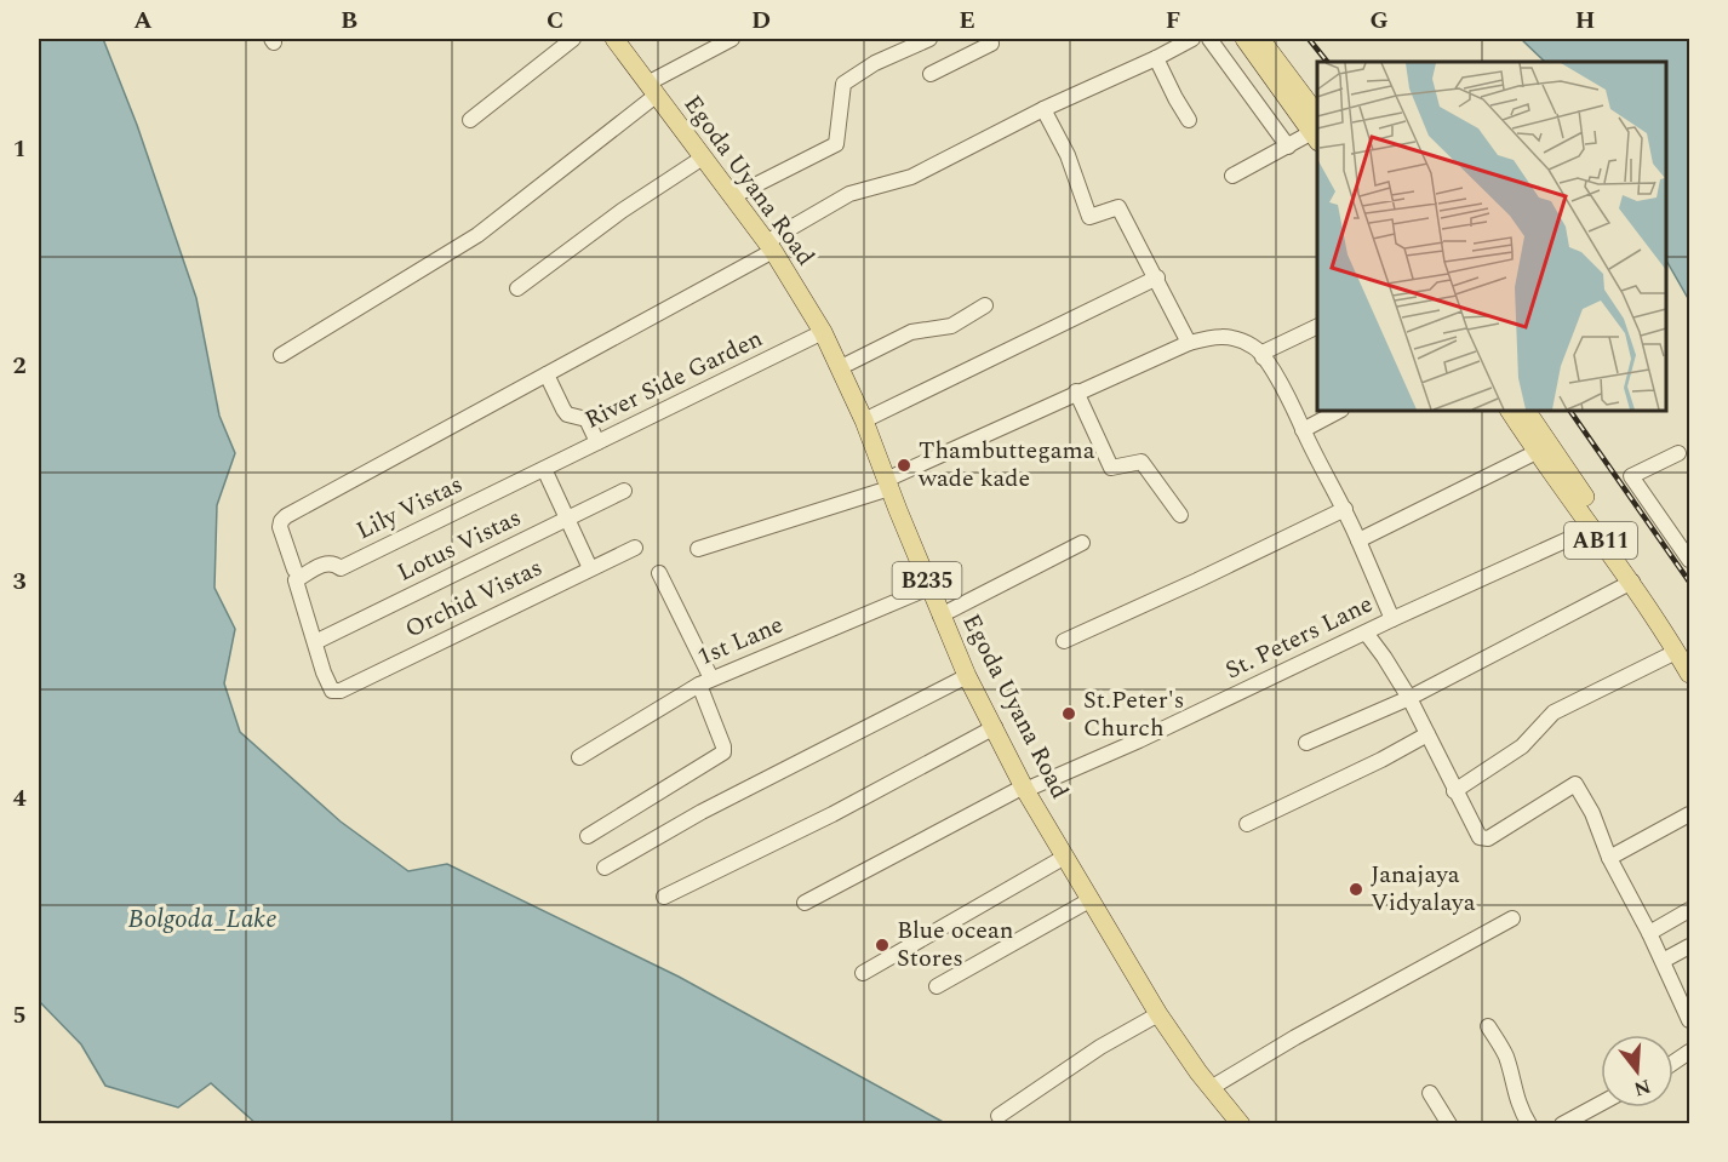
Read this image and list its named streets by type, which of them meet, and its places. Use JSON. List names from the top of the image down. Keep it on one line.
{"streets":{"main road":["Egoda Uyana Road","AB11","B235"],"street":["River Side Garden","Lily Vistas","Lotus Vistas","Orchid Vistas","St. Peters Lane","1st Lane"]},"crossings":[["Egoda Uyana Road","River Side Garden"],["Egoda Uyana Road","St. Peters Lane"],["Egoda Uyana Road","1st Lane"],["River Side Garden","Lily Vistas"],["AB11","St. Peters Lane"],["Lotus Vistas","Orchid Vistas"]],"water":["Bolgoda_Lake"],"places":["Thambuttegama wade kade","St.Peter's Church","Janajaya Vidyalaya","Blue ocean Stores"],"north":"bottom","grid":{"columns":["A","B","C","D","E","F","G","H"],"rows":["1","2","3","4","5"]}}
